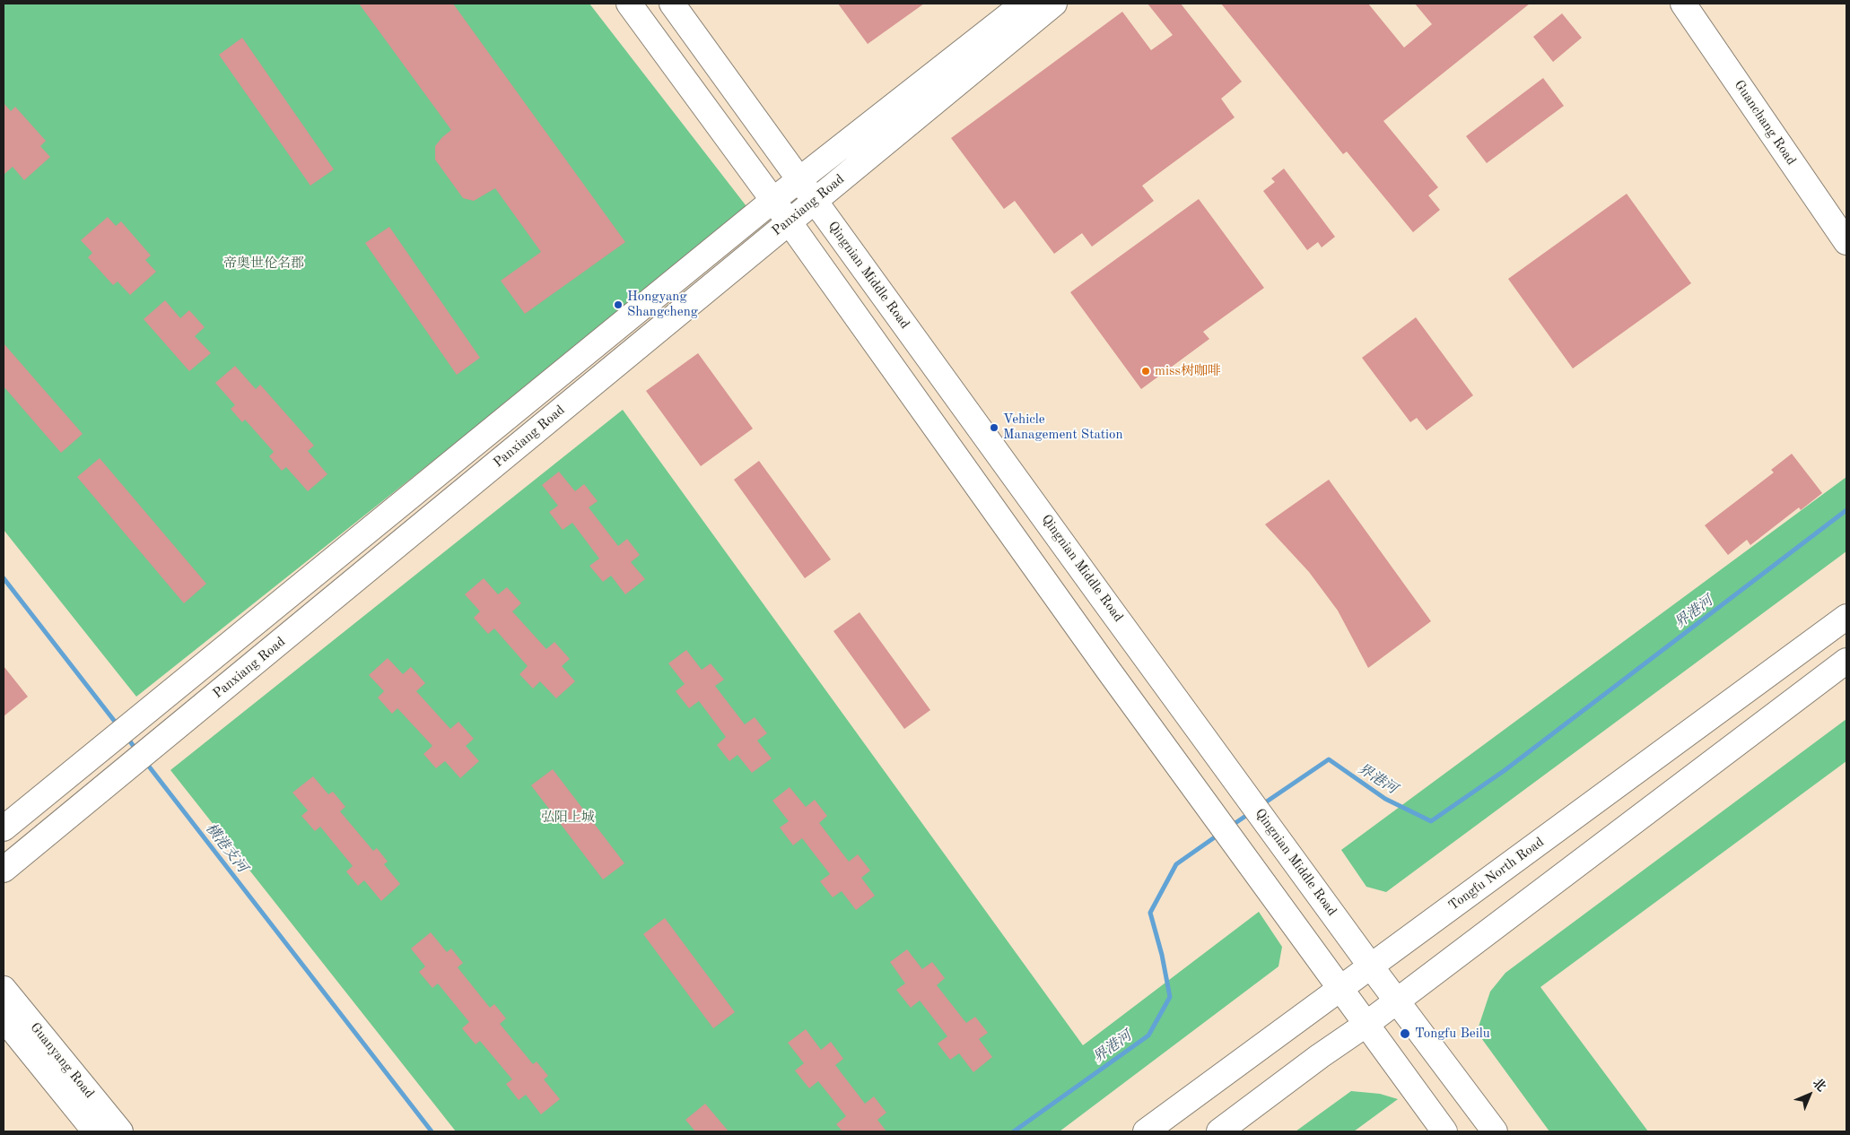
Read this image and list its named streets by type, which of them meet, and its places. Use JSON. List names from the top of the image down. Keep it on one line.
{"streets":{"main road":["Guanchang Road","Panxiang Road","Qingnian Middle Road","Tongfu North Road","Guanyang Road"]},"crossings":[["Panxiang Road","Qingnian Middle Road"],["Qingnian Middle Road","Tongfu North Road"]],"water":["界港河","横港支河"],"parks":["帝奥世伦名郡","弘阳上城"],"places":["Hongyang Shangcheng","miss树咖啡","Vehicle Management Station","Tongfu Beilu"],"north":"top right"}
